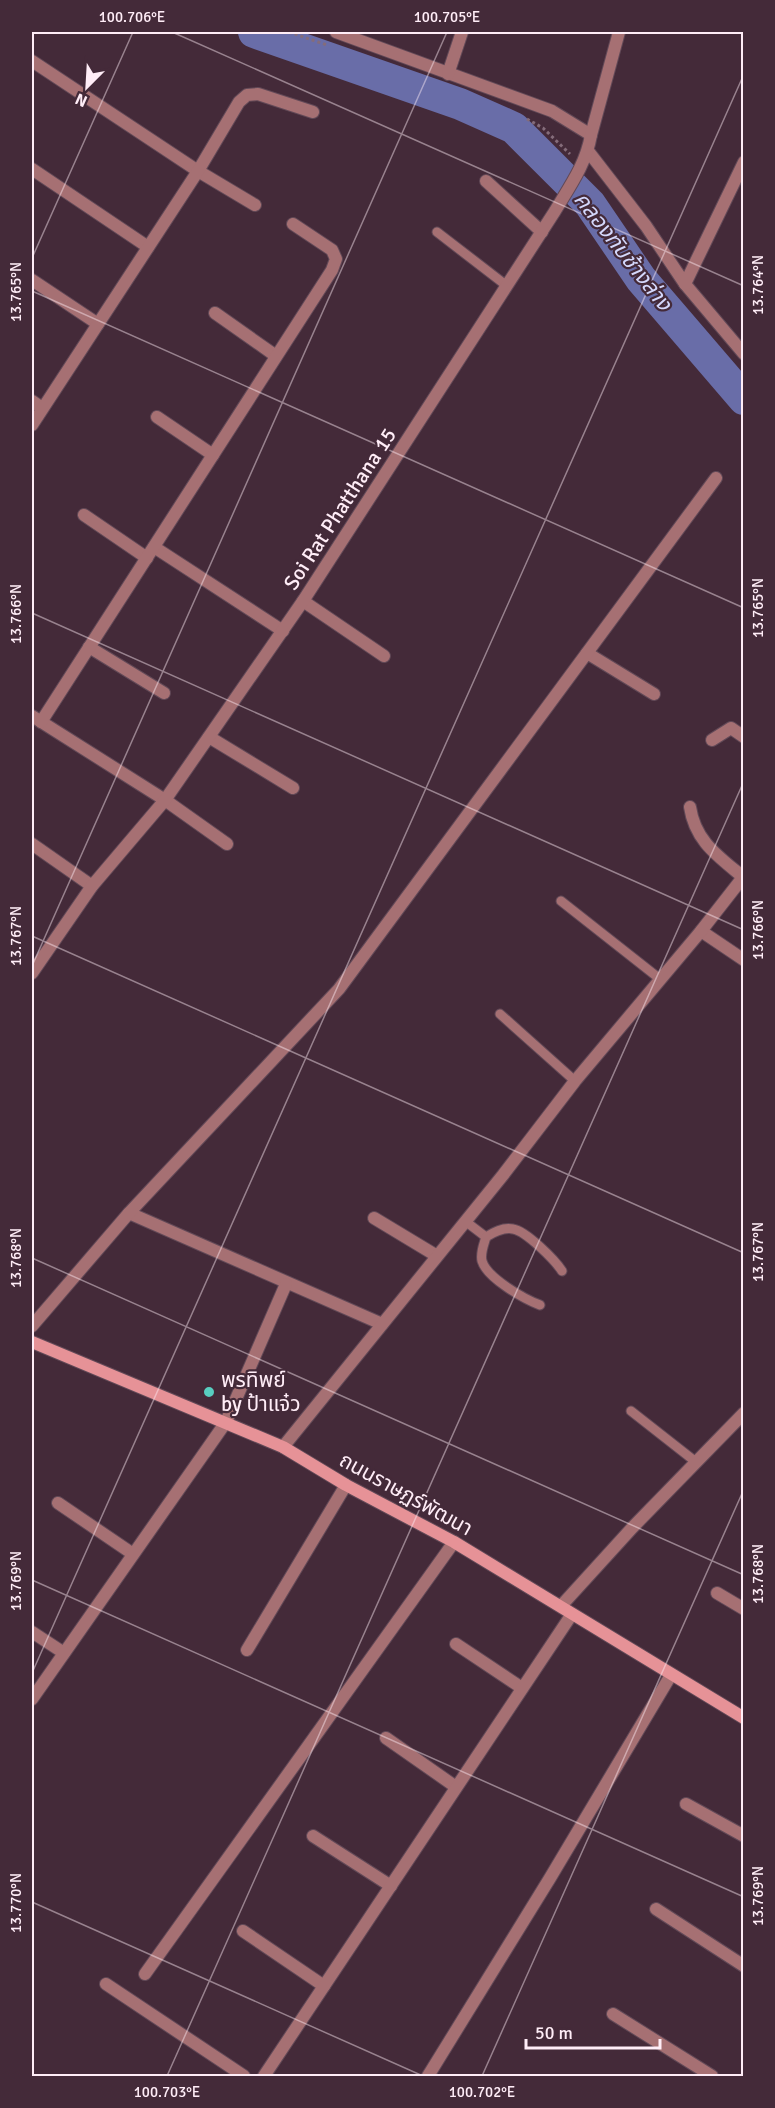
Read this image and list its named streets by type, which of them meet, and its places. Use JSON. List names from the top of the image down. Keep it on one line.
{"streets":{"street":["Soi Rat Phatthana 15","ถนนราษฏร์พัฒนา"]},"water":["คลองทับช้างล่าง"],"places":["พรทิพย์ by ป้าแจ๋ว"],"scale_bar":"50 m","north":"bottom left","coordinates":["100.706°E","100.705°E","13.764°N","13.765°N","13.766°N","13.767°N","13.768°N","13.769°N","13.770°N","100.703°E","100.702°E"]}
